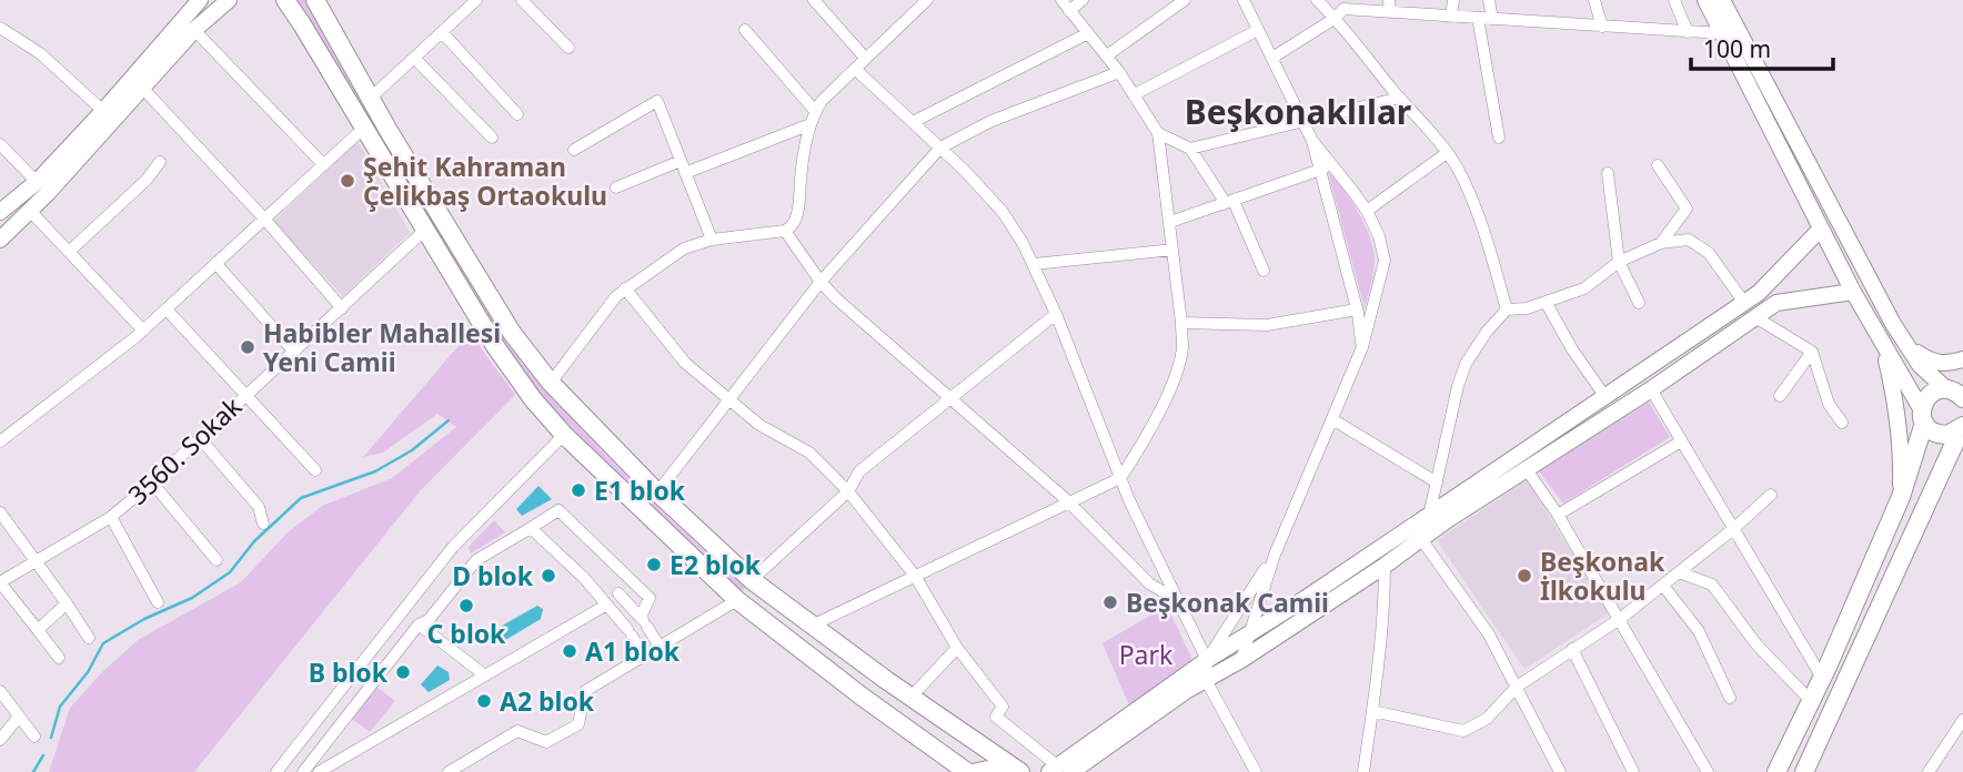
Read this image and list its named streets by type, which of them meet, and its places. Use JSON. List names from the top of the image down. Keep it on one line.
{"streets":{"street":["3560. Sokak"]},"districts":["Beşkonaklılar"],"parks":["Park"],"places":["Şehit Kahraman Çelikbaş Ortaokulu","Habibler Mahallesi Yeni Camii","E1 blok","E2 blok","D blok","Beşkonak İlkokulu","Beşkonak Camii","C blok","A1 blok","B blok","A2 blok"],"scale_bar":"100 m"}
